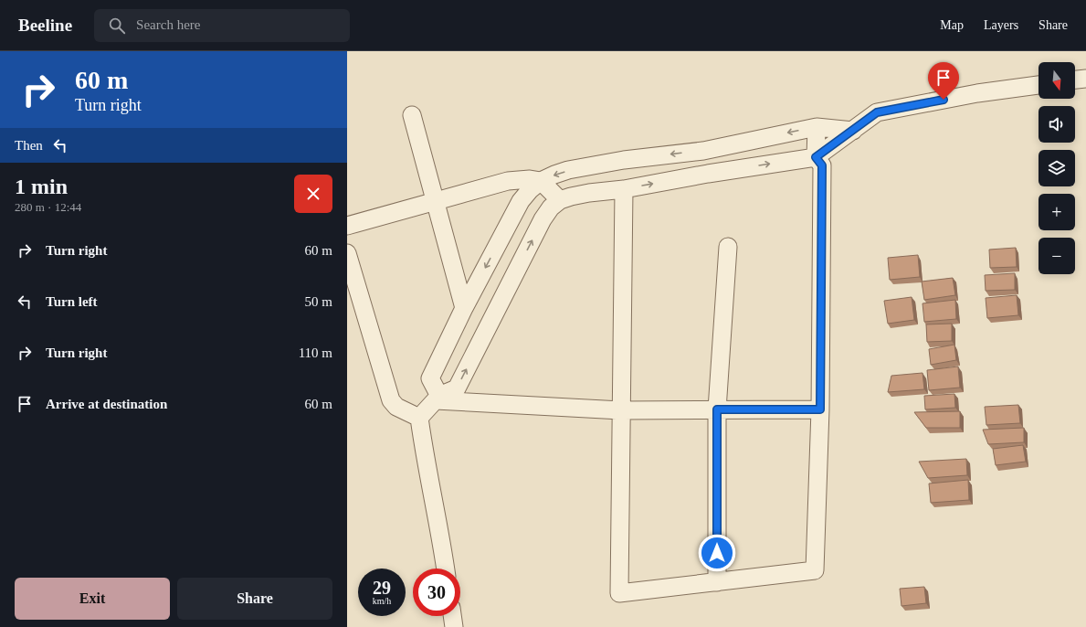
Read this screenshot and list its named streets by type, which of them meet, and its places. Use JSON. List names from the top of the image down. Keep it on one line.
{"north":"bottom","page":{"header":"Beeline","search":"Search here","nav":["Map","Layers","Share"],"turn":["60 m","Turn right"],"map_buttons":["+","−"],"then":"Then","heading":["1 min","280 m · 12:44"],"list":[{"name":"Turn right","value":"60 m"},{"name":"Turn left","value":"50 m"},{"name":"Turn right","value":"110 m"},{"name":"Arrive at destination","value":"60 m"}],"speed":"29 km/h","limit":"30","buttons":["Exit","Share"]}}
